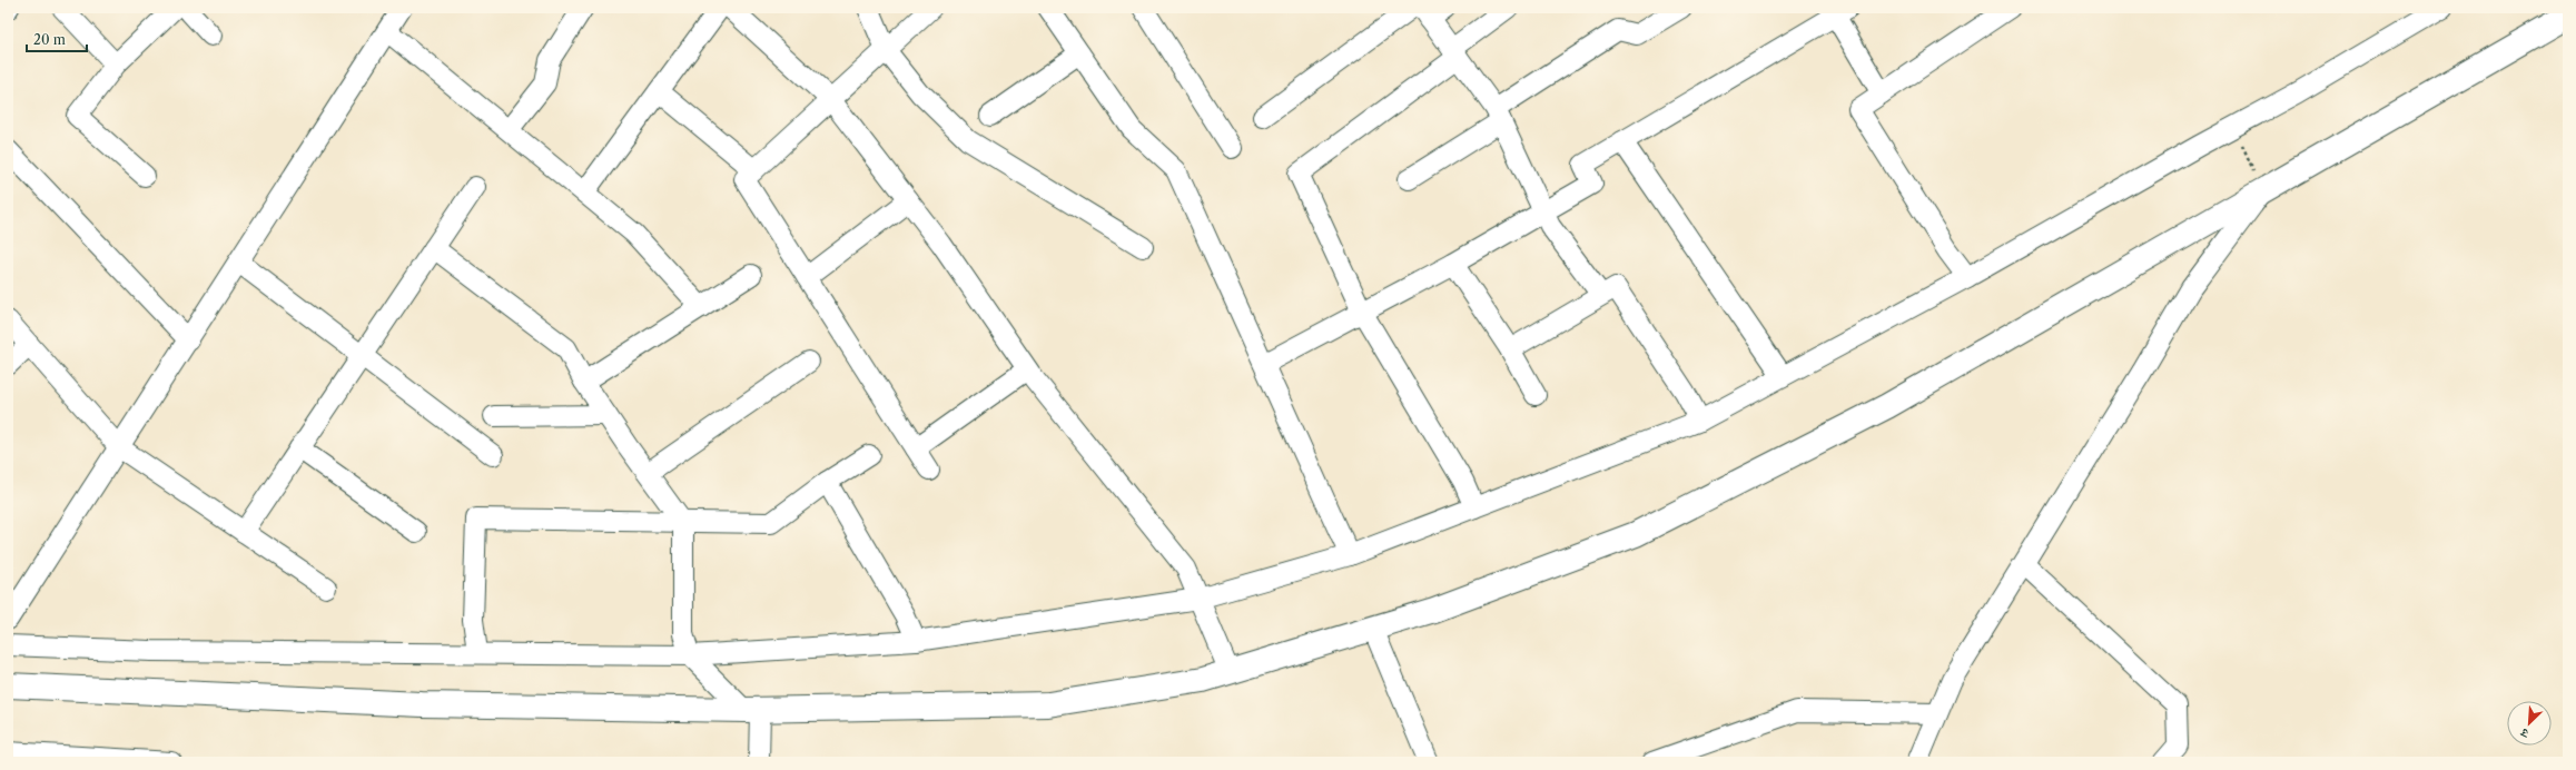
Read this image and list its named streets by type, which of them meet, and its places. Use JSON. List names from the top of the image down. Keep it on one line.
{"scale_bar":"20 m","north":"bottom left"}
